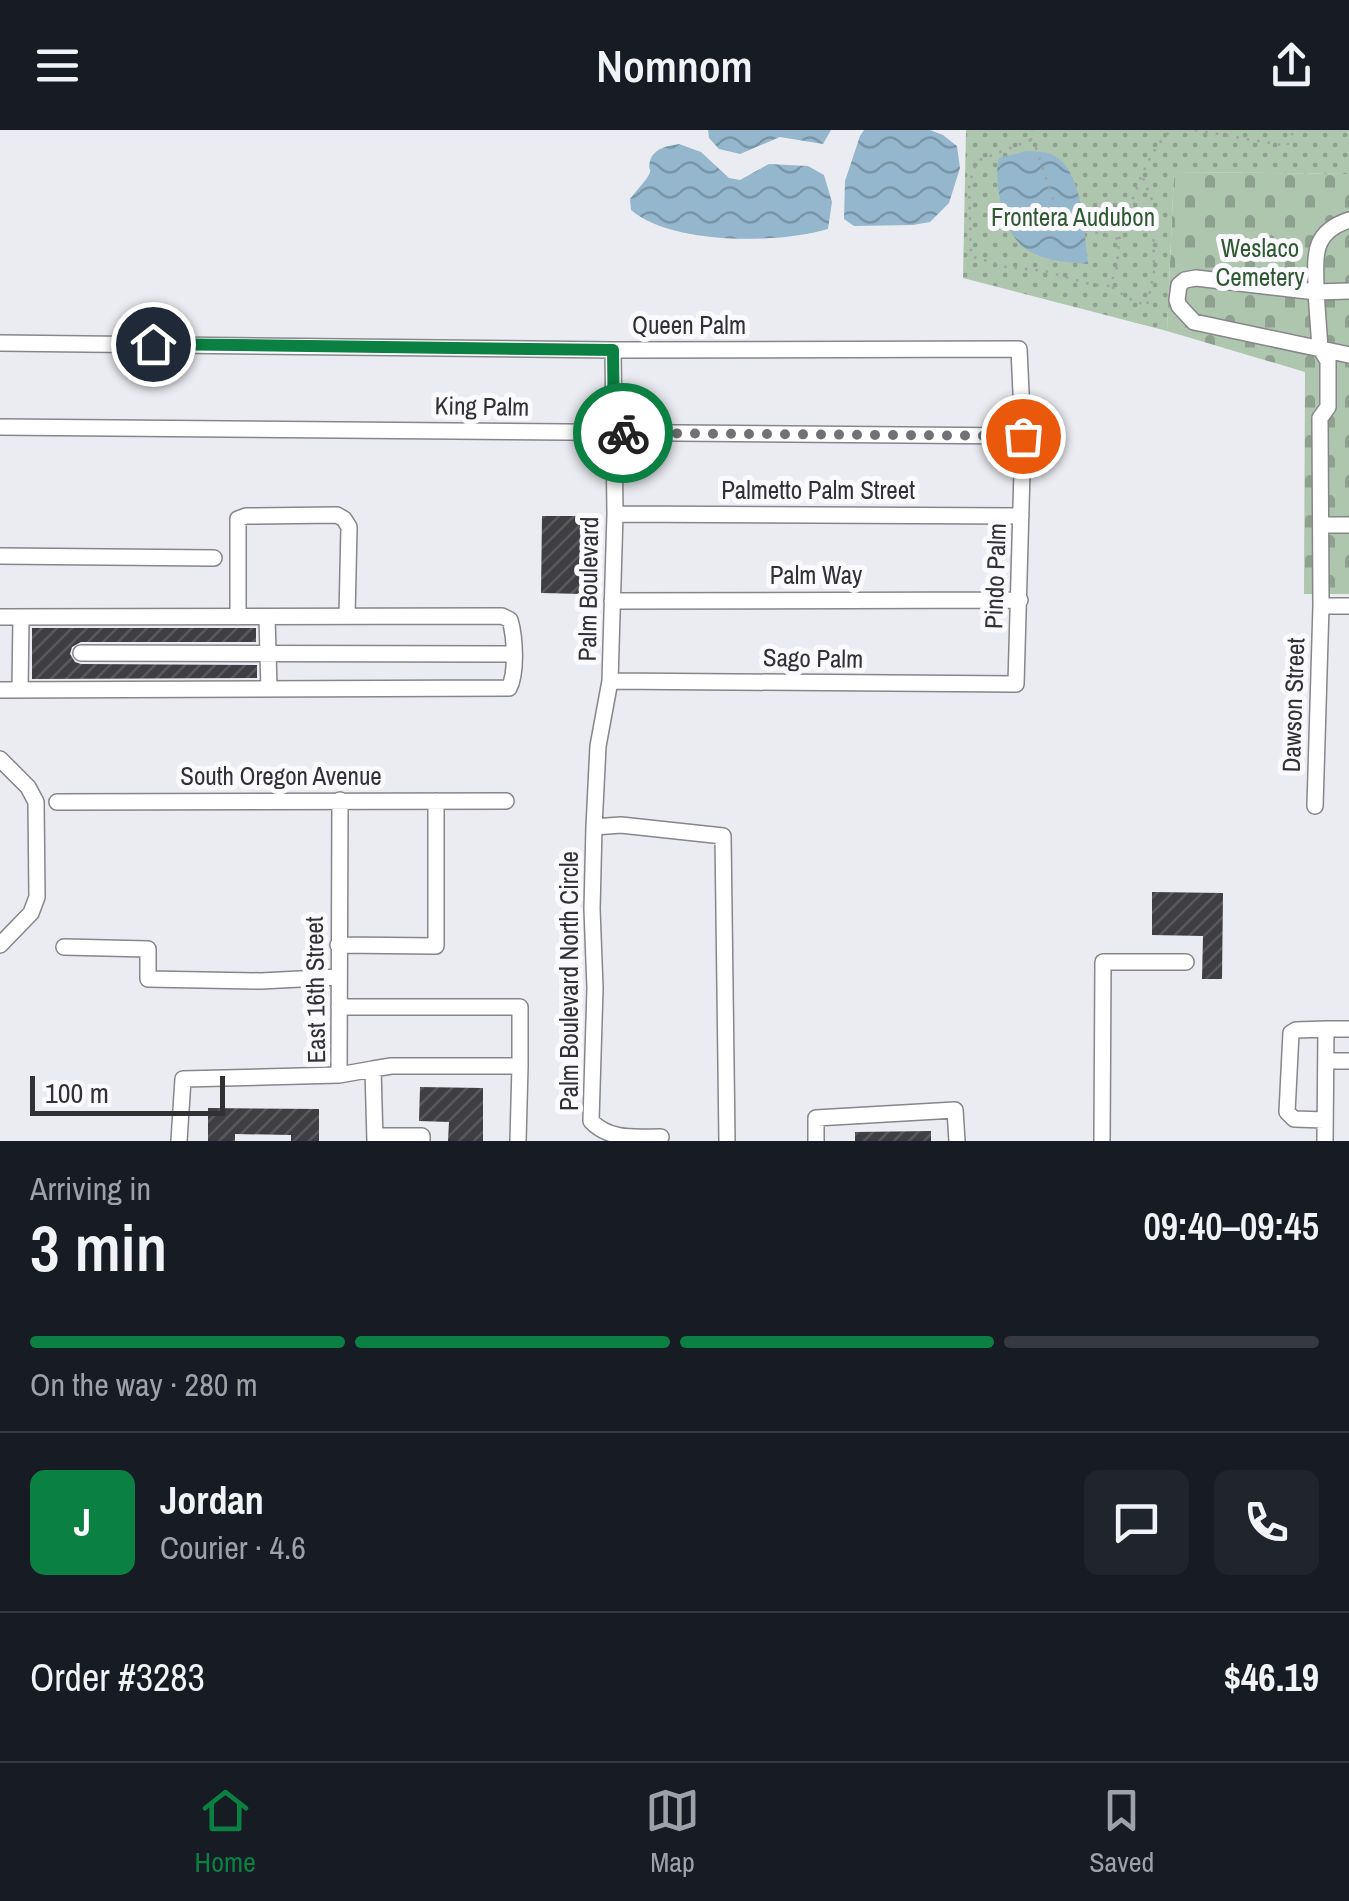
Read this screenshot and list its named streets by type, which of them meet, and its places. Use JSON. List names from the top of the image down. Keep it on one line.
{"streets":{"street":["Queen Palm","King Palm","Palmetto Palm Street","Palm Way","Pindo Palm","Palm Boulevard","Sago Palm","Dawson Street","South Oregon Avenue","Palm Boulevard North Circle","East 16th Street"]},"crossings":[["Queen Palm","Pindo Palm"],["Queen Palm","Palm Boulevard"],["King Palm","Pindo Palm"],["King Palm","Palm Boulevard"],["Palmetto Palm Street","Pindo Palm"],["Palmetto Palm Street","Palm Boulevard"],["Palm Way","Pindo Palm"],["Palm Way","Palm Boulevard"],["Pindo Palm","Sago Palm"],["Palm Boulevard","Sago Palm"],["Palm Boulevard","Palm Boulevard North Circle"],["South Oregon Avenue","East 16th Street"]],"parks":["Frontera Audubon","Weslaco Cemetery"],"scale_bar":"100 m","page":{"header":"Nomnom","scale":"100 m","heading":["3 min","Arriving in","09:40–09:45"],"panel":["Jordan","Courier · 4.6","Order #3283","$46.19"],"bar":"On the way · 280 m","round":"J","tabs":["Home","Map","Saved"]}}
